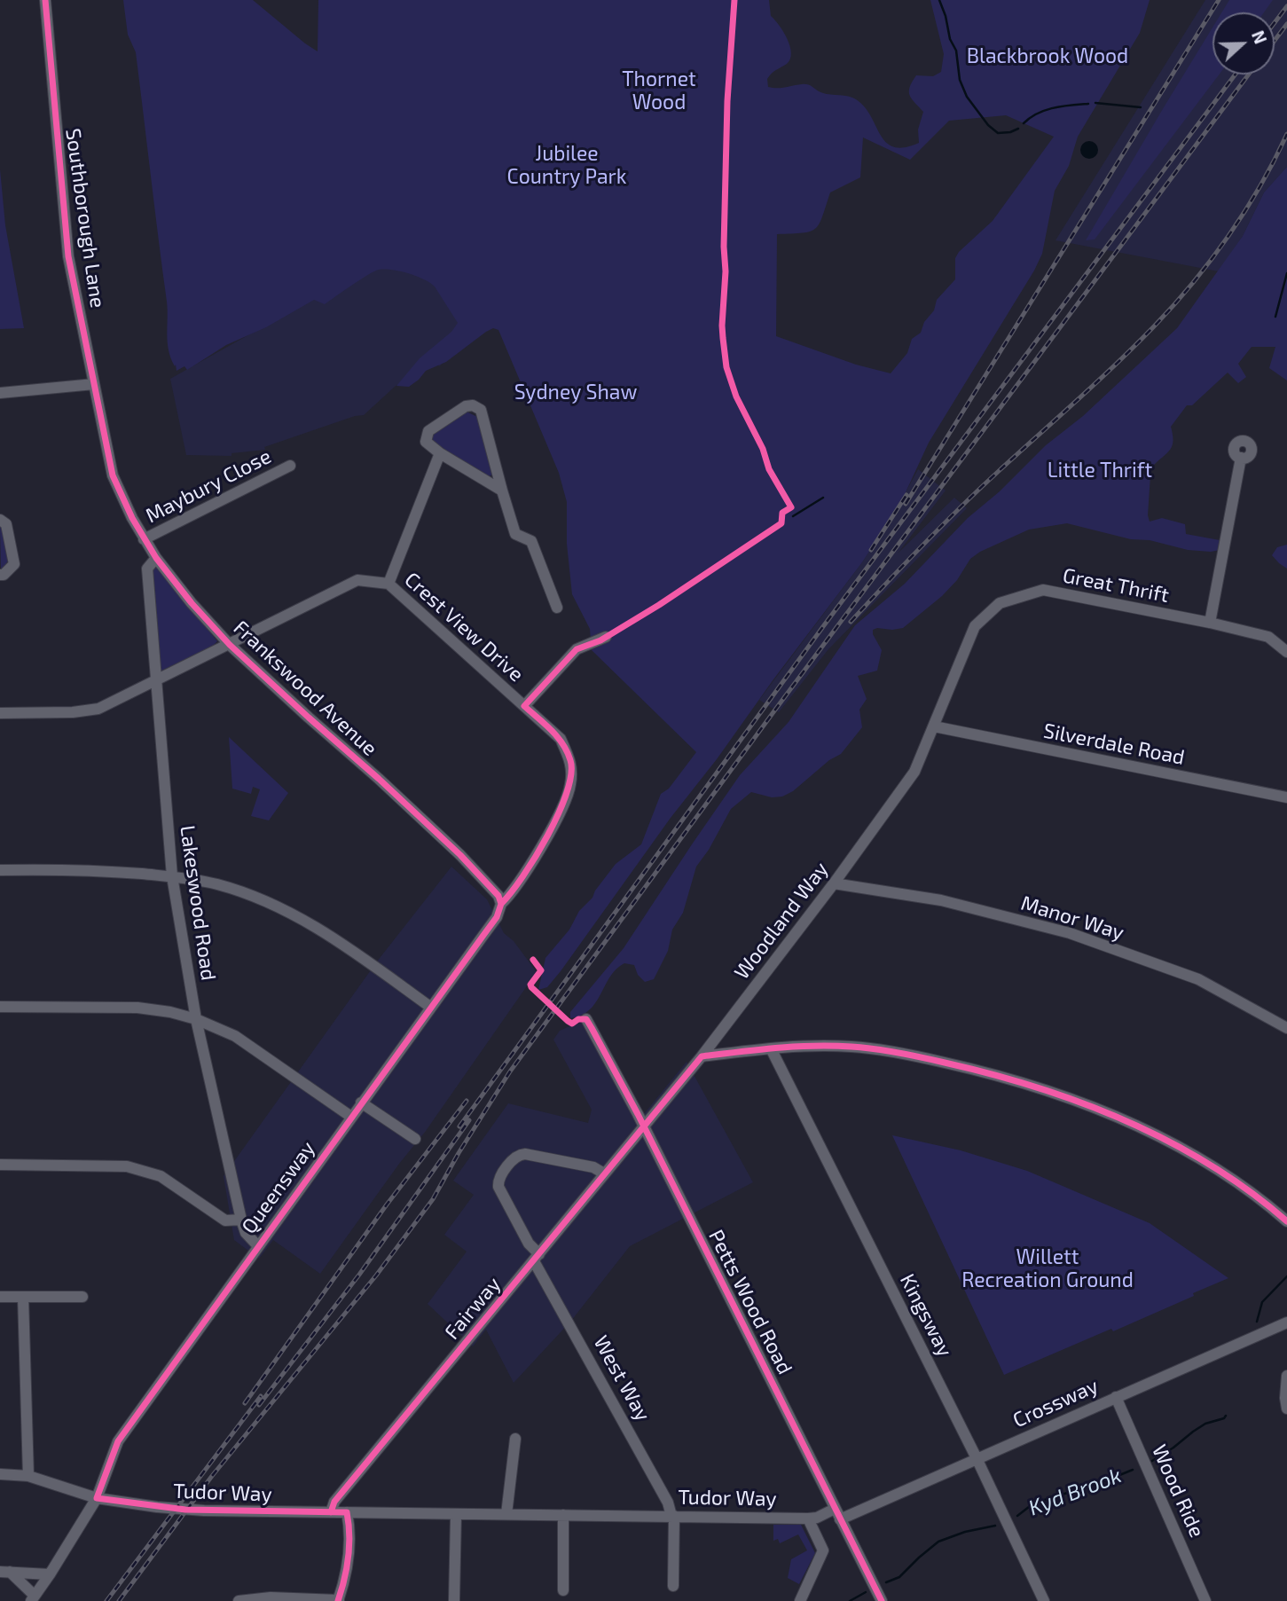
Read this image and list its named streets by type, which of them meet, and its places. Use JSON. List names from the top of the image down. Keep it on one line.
{"streets":{"street":["Southborough Lane","Maybury Close","Great Thrift","Crest View Drive","Frankswood Avenue","Silverdale Road","Lakeswood Road","Manor Way","Woodland Way","Queensway","Petts Wood Road","Fairway","Kingsway","West Way","Crossway","Wood Ride","Tudor Way"]},"crossings":[["Southborough Lane","Frankswood Avenue"],["Maybury Close","Frankswood Avenue"],["Great Thrift","Silverdale Road"],["Great Thrift","Woodland Way"],["Crest View Drive","Frankswood Avenue"],["Crest View Drive","Lakeswood Road"],["Crest View Drive","Queensway"],["Frankswood Avenue","Lakeswood Road"],["Frankswood Avenue","Queensway"],["Silverdale Road","Woodland Way"],["Lakeswood Road","Queensway"],["Manor Way","Woodland Way"],["Woodland Way","Petts Wood Road"],["Woodland Way","Fairway"],["Queensway","Tudor Way"],["Petts Wood Road","Fairway"],["Petts Wood Road","Crossway"],["Petts Wood Road","Tudor Way"],["Fairway","West Way"],["Fairway","Tudor Way"],["Kingsway","Crossway"],["West Way","Tudor Way"],["Crossway","Wood Ride"],["Crossway","Tudor Way"]],"water":["Kyd Brook"],"parks":["Blackbrook Wood","Thornet Wood","Jubilee Country Park","Sydney Shaw","Little Thrift","Willett Recreation Ground"],"north":"right"}
